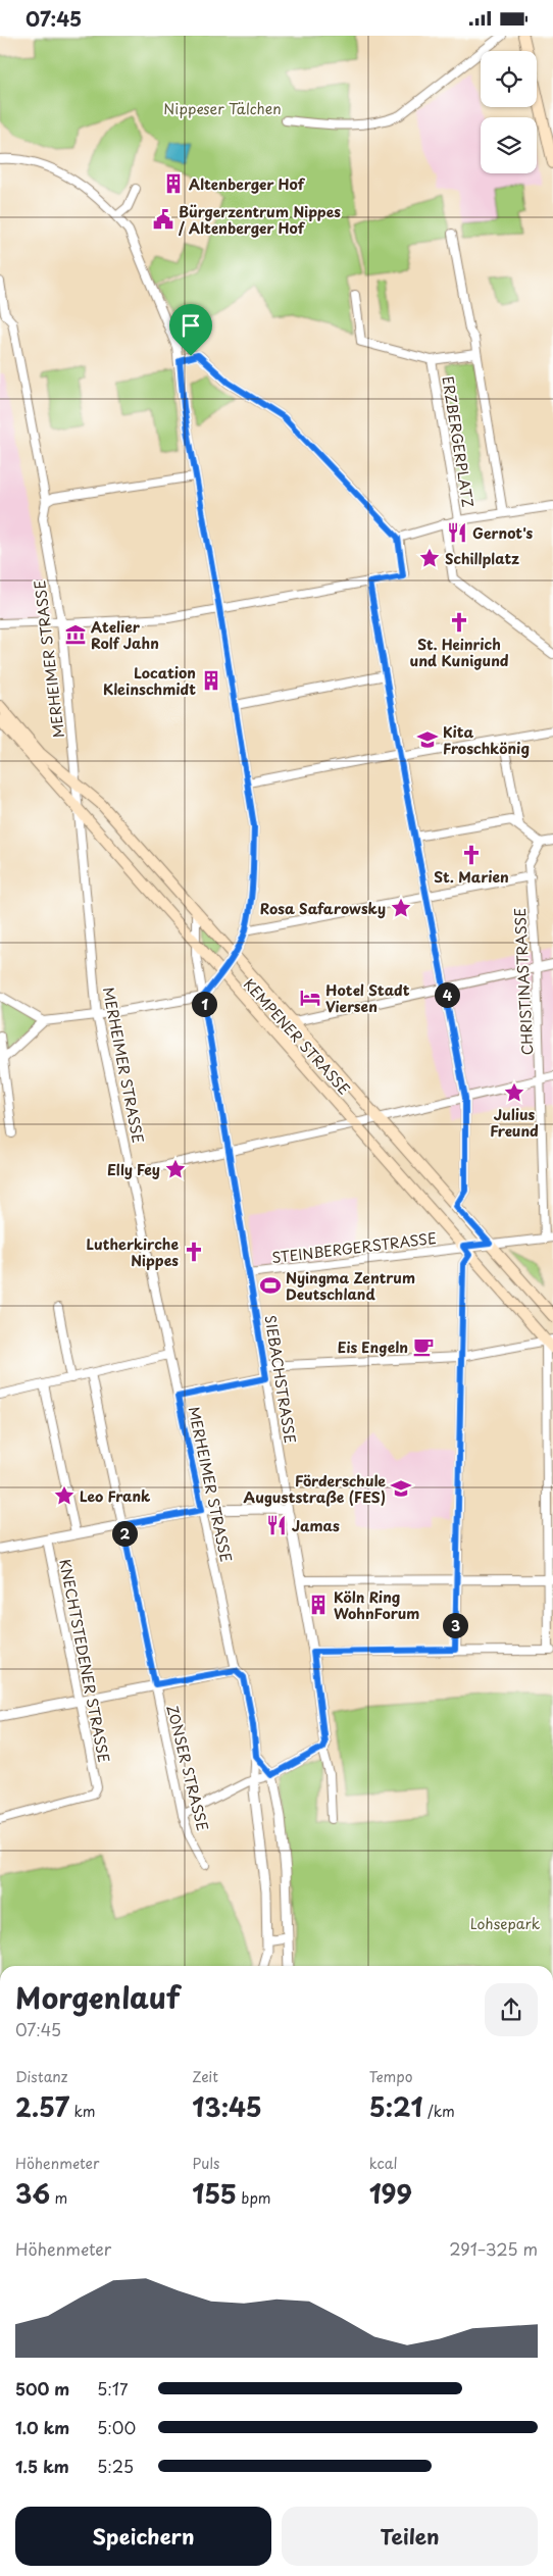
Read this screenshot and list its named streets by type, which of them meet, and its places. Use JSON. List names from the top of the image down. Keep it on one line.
{"streets":{"main road":["KEMPENER STRASSE"],"street":["ERZBERGERPLATZ","MERHEIMER STRASSE","CHRISTINASTRASSE","STEINBERGERSTRASSE","SIEBACHSTRASSE","KNECHTSTEDENER STRASSE","ZONSER STRASSE"]},"crossings":[["MERHEIMER STRASSE","KEMPENER STRASSE"],["CHRISTINASTRASSE","STEINBERGERSTRASSE"],["KEMPENER STRASSE","STEINBERGERSTRASSE"],["KEMPENER STRASSE","SIEBACHSTRASSE"],["STEINBERGERSTRASSE","SIEBACHSTRASSE"]],"parks":["Nippeser Tälchen","Lohsepark"],"places":{"building":["Altenberger Hof","Location Kleinschmidt","Köln Ring WohnForum"],"public building":["Bürgerzentrum Nippes / Altenberger Hof"],"restaurant":["Gernot's","Jamas"],"place":["Schillplatz","Rosa Safarowsky","Julius Freund","Elly Fey","Leo Frank"],"church":["St. Heinrich und Kunigund","St. Marien","Lutherkirche Nippes"],"museum":["Atelier Rolf Jahn"],"school or university":["Kita Froschkönig","Förderschule Auguststraße (FES)"],"hotel":["Hotel Stadt Viersen"],"sports":["Nyingma Zentrum Deutschland"],"cafe":["Eis Engeln"]},"page":{"status":"07:45","pins":["4","1","2","3"],"heading":["Morgenlauf","07:45"],"stats":[["Distanz","2.57 km"],["Zeit","13:45"],["Tempo","5:21 /km"],["Höhenmeter","36 m"],["Puls","155 bpm"],["kcal","199"]],"chart":["Höhenmeter","291–325 m"],"list":[{"name":"500 m","note":"5:17"},{"name":"1.0 km","note":"5:00"},{"name":"1.5 km","note":"5:25"}],"buttons":["Speichern","Teilen"]}}
